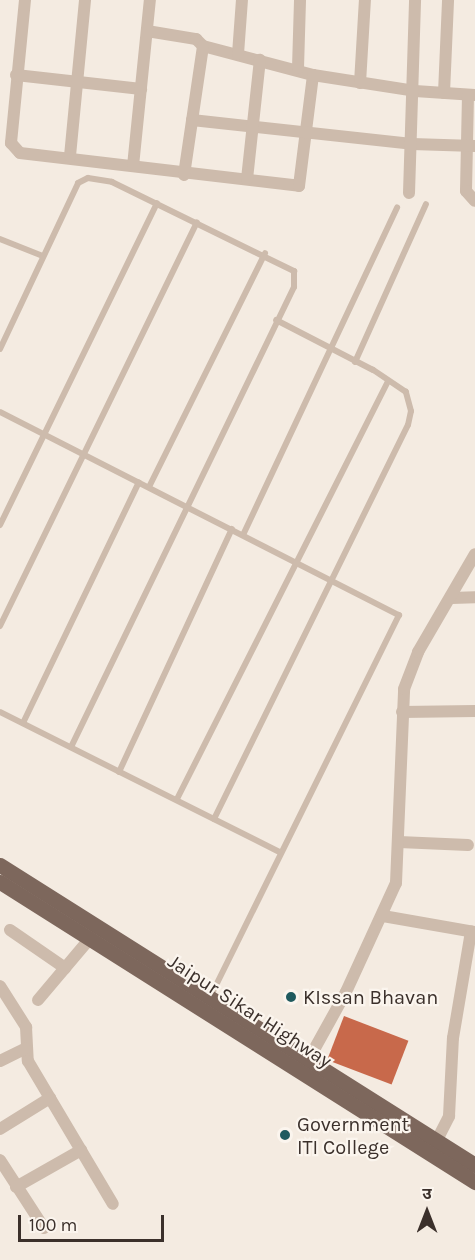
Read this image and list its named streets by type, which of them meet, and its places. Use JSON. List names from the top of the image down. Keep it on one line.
{"streets":{"main road":["Jaipur Sikar Highway"]},"places":["KIssan Bhavan","Government ITI College"],"scale_bar":"100 m","north":"top"}
